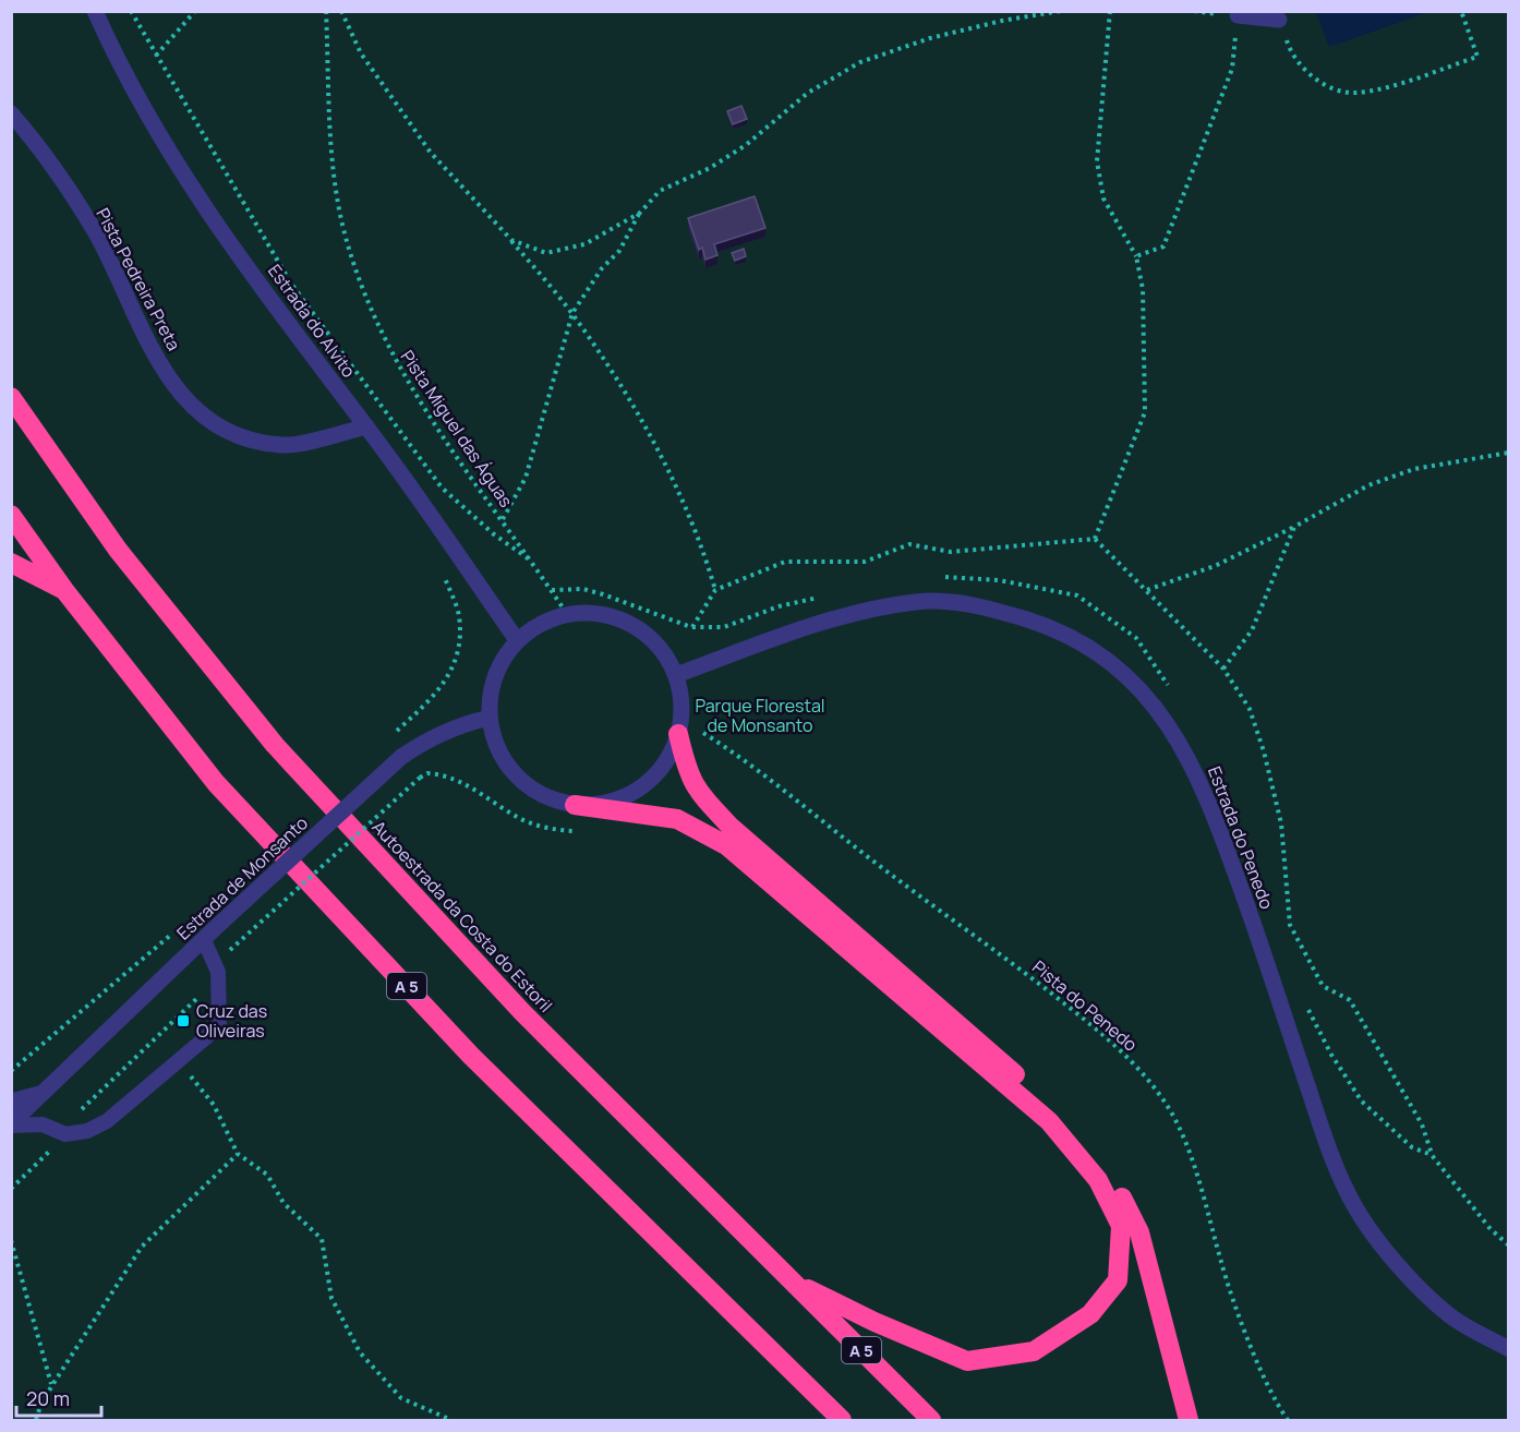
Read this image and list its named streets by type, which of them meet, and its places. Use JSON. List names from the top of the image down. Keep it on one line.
{"streets":{"highway":["Autoestrada da Costa do Estoril","A 5"],"street":["Pista Pedreira Preta","Estrada do Alvito","Estrada do Penedo","Estrada de Monsanto"],"path":["Pista Miguel das Águas","Pista do Penedo"]},"crossings":[["Pista Pedreira Preta","Estrada do Alvito"],["Estrada do Alvito","Pista Miguel das Águas"],["Estrada do Alvito","Estrada do Penedo"],["Estrada do Alvito","Estrada de Monsanto"],["Pista Miguel das Águas","Estrada do Penedo"],["Pista Miguel das Águas","Estrada de Monsanto"],["Estrada do Penedo","Estrada de Monsanto"]],"parks":["Parque Florestal de Monsanto"],"places":{"transit":["Cruz das Oliveiras"]},"scale_bar":"20 m"}
